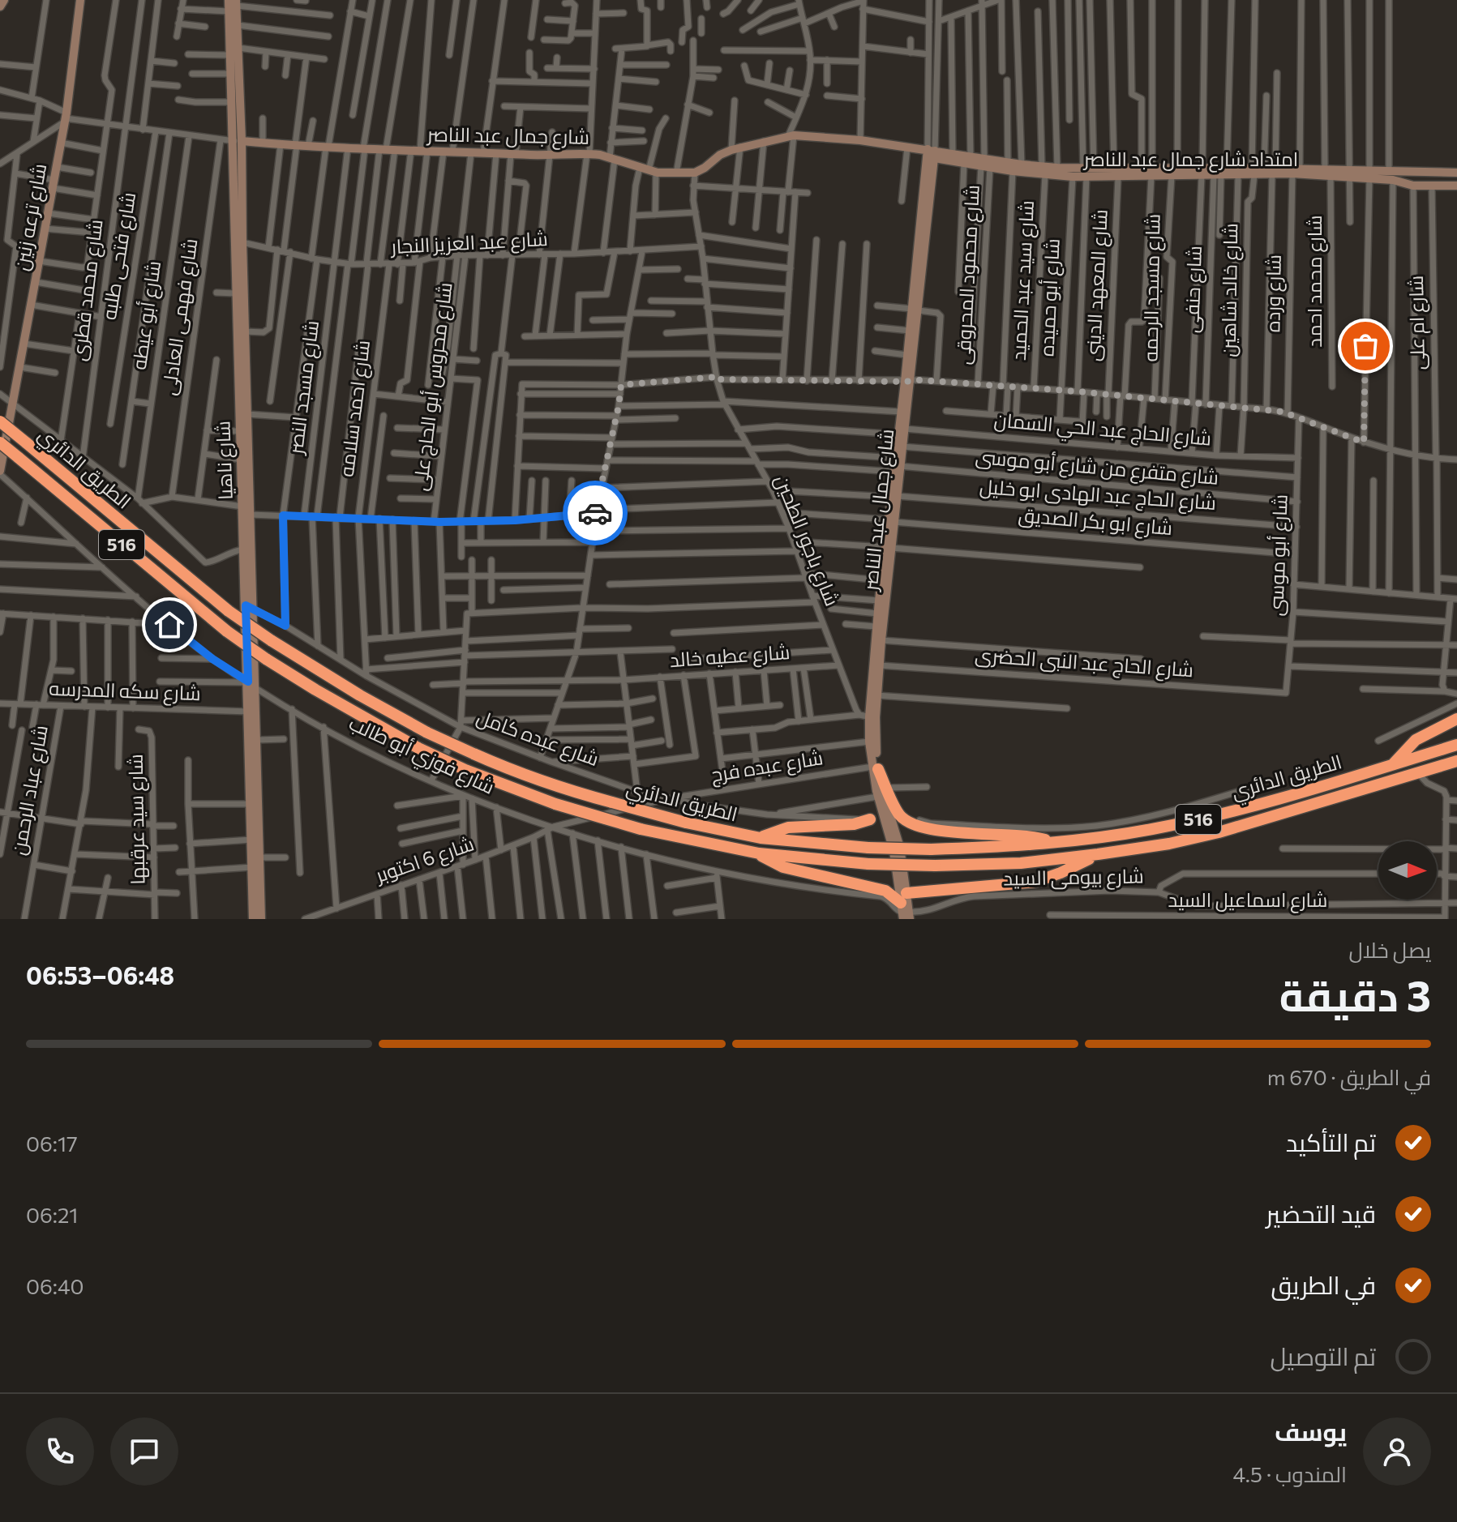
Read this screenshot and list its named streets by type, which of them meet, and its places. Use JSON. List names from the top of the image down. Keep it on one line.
{"streets":{"highway":["الطريق الدائري","516"],"street":["شارع جمال عبد الناصر","امتداد شارع جمال عبد الناصر","شارع ترعه زنين","شارع عبد العزيز النجار","شارع فتحى طلبه","شارع محمود المحروقى","شارع سيد عبد الحميد","شارع محمد احمد","شارع المعهد الدينى","شارع مسجد الرحمه","شارع حنفى","شارع محمد قطرى","شارع خالد شاهين","شارع ورده","شارع أبو حميده","شارع أبو عيطه","شارع فهمى العادلى","شارع ام على","شارع محروس أبو الحاج على","شارع مسجد النصر","شارع احمد سلامه","شارع الحاج عبد الحي السمان","شارع ناهيا","شارع متفرع من شارع أبو موسى","شارع الحاج عبد الهادى ابو خليل","شارع ابو بكر الصديق","شارع باجور الطحين","شارع أبو موسى","شارع عطيه خالد","شارع الحاج عبد النبى الحضرى","شارع سكه المدرسه","شارع عبده كامل","شارع فوزي أبو طالب","شارع عبده فرج","شارع عباد الرحمن","شارع سيد عرقبها","شارع 6 اكتوبر","شارع بيومى السيد","شارع اسماعيل السيد"]},"crossings":[["شارع جمال عبد الناصر","امتداد شارع جمال عبد الناصر"],["شارع جمال عبد الناصر","شارع مسجد النصر"],["شارع جمال عبد الناصر","شارع الحاج عبد الحي السمان"],["شارع جمال عبد الناصر","شارع ناهيا"],["شارع جمال عبد الناصر","شارع متفرع من شارع أبو موسى"],["شارع جمال عبد الناصر","شارع الحاج عبد الهادى ابو خليل"],["شارع جمال عبد الناصر","شارع ابو بكر الصديق"],["شارع جمال عبد الناصر","شارع باجور الطحين"],["شارع جمال عبد الناصر","شارع الحاج عبد النبى الحضرى"],["شارع جمال عبد الناصر","شارع عبده كامل"],["شارع جمال عبد الناصر","شارع عبده فرج"],["امتداد شارع جمال عبد الناصر","شارع محمود المحروقى"],["امتداد شارع جمال عبد الناصر","شارع سيد عبد الحميد"],["امتداد شارع جمال عبد الناصر","شارع محمد احمد"],["امتداد شارع جمال عبد الناصر","شارع المعهد الدينى"],["امتداد شارع جمال عبد الناصر","شارع مسجد الرحمه"],["امتداد شارع جمال عبد الناصر","شارع حنفى"],["امتداد شارع جمال عبد الناصر","شارع خالد شاهين"],["امتداد شارع جمال عبد الناصر","شارع ورده"],["امتداد شارع جمال عبد الناصر","شارع أبو حميده"],["امتداد شارع جمال عبد الناصر","شارع ام على"],["شارع ترعه زنين","شارع فوزي أبو طالب"],["شارع عبد العزيز النجار","شارع محروس أبو الحاج على"],["شارع عبد العزيز النجار","شارع مسجد النصر"],["شارع عبد العزيز النجار","شارع احمد سلامه"],["شارع عبد العزيز النجار","شارع ناهيا"],["شارع عبد العزيز النجار","شارع باجور الطحين"],["شارع خالد شاهين","شارع الحاج عبد الحي السمان"],["شارع احمد سلامه","شارع عبده كامل"],["شارع الحاج عبد الحي السمان","شارع باجور الطحين"],["شارع الحاج عبد الحي السمان","شارع أبو موسى"],["شارع ناهيا","شارع سكه المدرسه"],["شارع ناهيا","شارع عبده كامل"],["شارع ناهيا","شارع فوزي أبو طالب"],["شارع متفرع من شارع أبو موسى","شارع أبو موسى"],["شارع الحاج عبد الهادى ابو خليل","شارع باجور الطحين"],["شارع الحاج عبد الهادى ابو خليل","شارع أبو موسى"],["شارع ابو بكر الصديق","شارع باجور الطحين"],["شارع ابو بكر الصديق","شارع أبو موسى"],["شارع باجور الطحين","شارع عطيه خالد"],["شارع أبو موسى","شارع الحاج عبد النبى الحضرى"],["شارع سكه المدرسه","شارع عباد الرحمن"],["شارع عبده كامل","شارع عبده فرج"],["شارع فوزي أبو طالب","شارع عبده فرج"],["شارع فوزي أبو طالب","شارع 6 اكتوبر"],["شارع فوزي أبو طالب","شارع بيومى السيد"],["شارع عبده فرج","شارع 6 اكتوبر"]],"north":"right","page":{"heading":["3 دقيقة","يصل خلال","06:48–06:53"],"panel":["يوسف","المندوب · 4.5"],"bar":"في الطريق · 670 m","list":[["تم التأكيد","06:17"],["قيد التحضير","06:21"],["في الطريق","06:40"],"تم التوصيل"]}}
